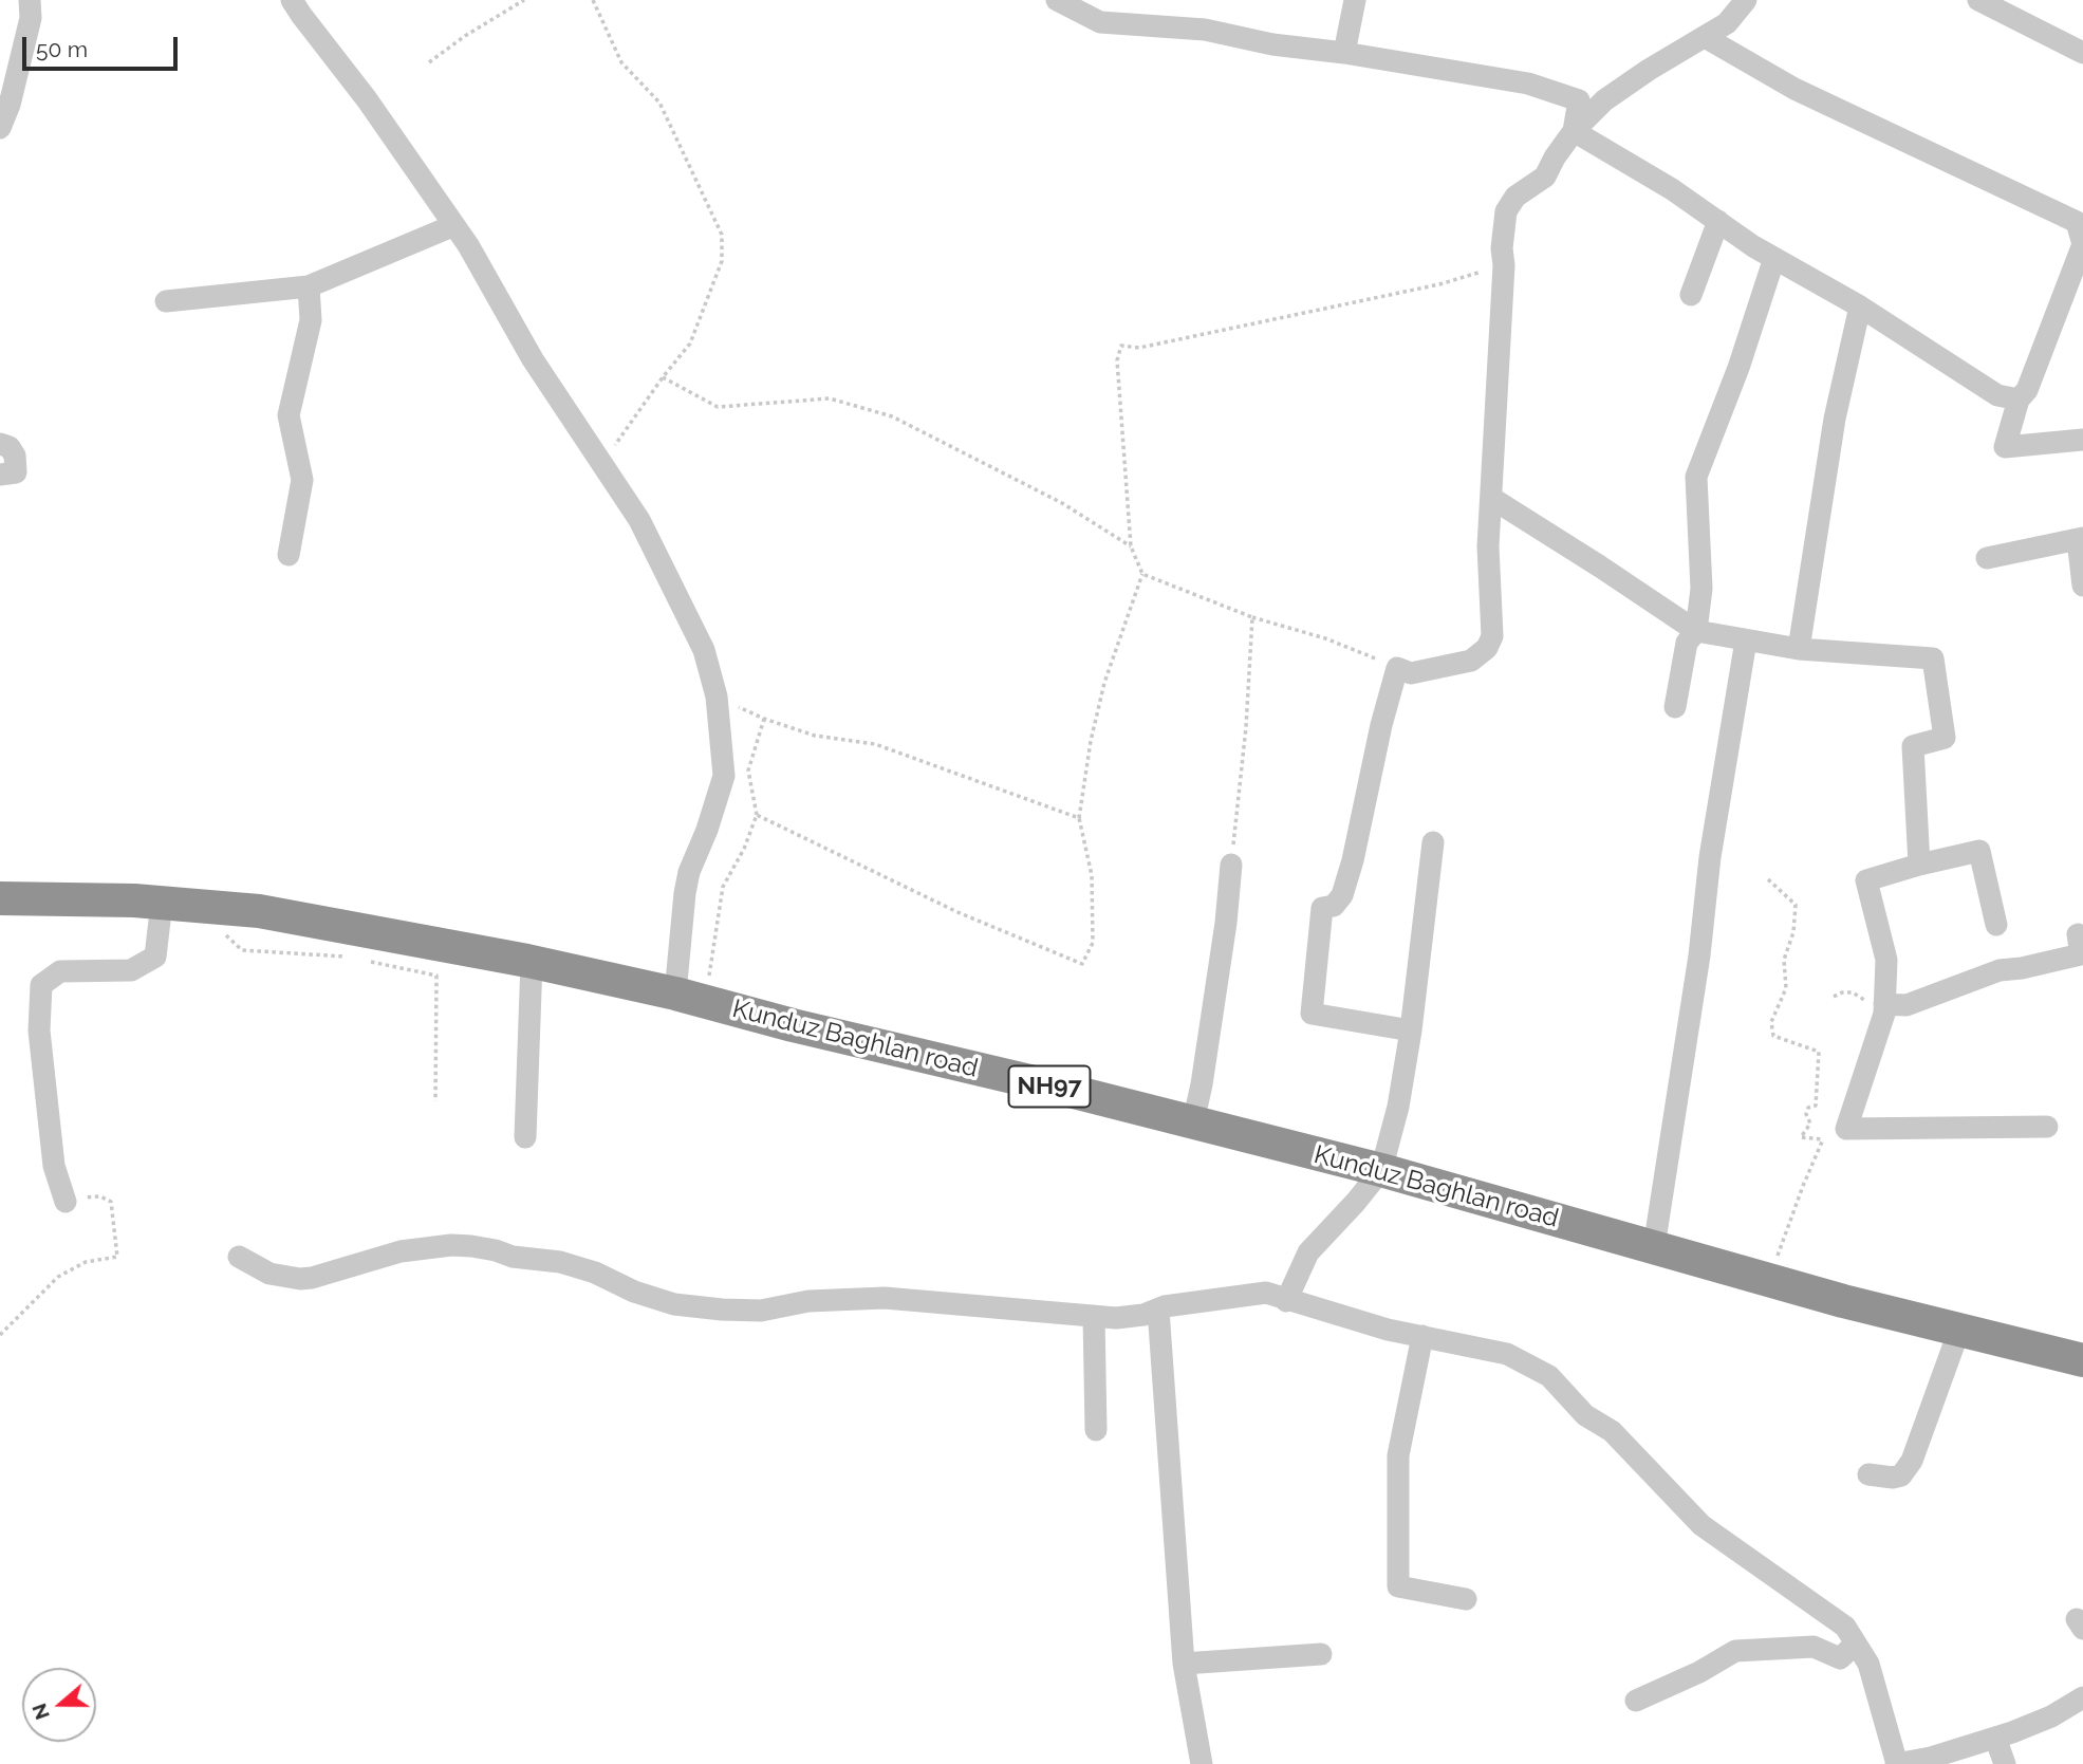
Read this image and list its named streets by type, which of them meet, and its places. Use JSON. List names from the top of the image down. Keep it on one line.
{"streets":{"highway":["Kunduz Baghlan road","NH97"]},"scale_bar":"50 m","north":"left"}
